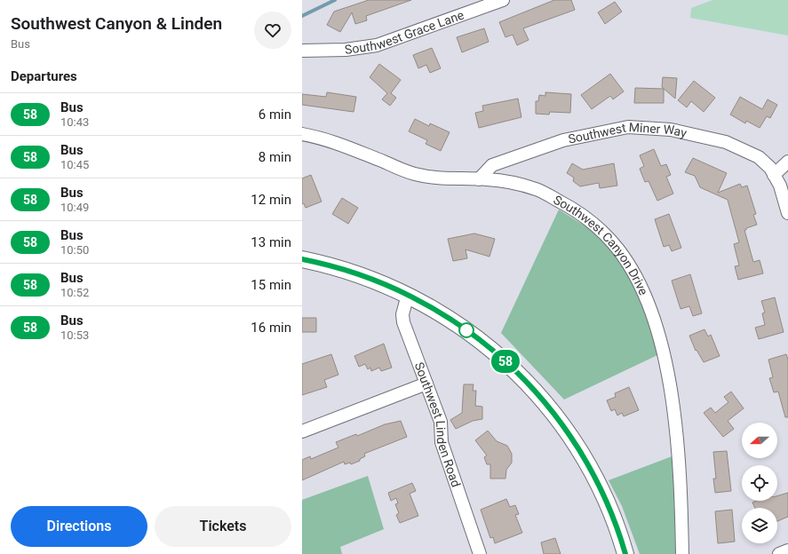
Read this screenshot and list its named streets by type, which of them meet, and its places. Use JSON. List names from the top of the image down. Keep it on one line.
{"streets":{"street":["Southwest Grace Lane","Southwest Miner Way","Southwest Canyon Drive","Southwest Linden Road"]},"crossings":[["Southwest Miner Way","Southwest Canyon Drive"]],"lines":["bus line 58"],"north":"left","page":{"heading":[["Southwest Canyon & Linden","Bus"],"Departures"],"on_map":"58","list":[{"mark":"58","name":"Bus","note":"10:43","value":"6 min"},{"mark":"58","name":"Bus","note":"10:45","value":"8 min"},{"mark":"58","name":"Bus","note":"10:49","value":"12 min"},{"mark":"58","name":"Bus","note":"10:50","value":"13 min"},{"mark":"58","name":"Bus","note":"10:52","value":"15 min"},{"mark":"58","name":"Bus","note":"10:53","value":"16 min"}],"buttons":["Directions","Tickets"]}}
